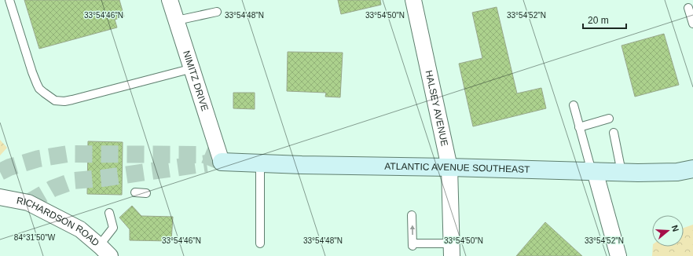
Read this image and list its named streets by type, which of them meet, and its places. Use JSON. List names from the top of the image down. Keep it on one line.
{"streets":{"street":["NIMITZ DRIVE","HALSEY AVENUE","ATLANTIC AVENUE SOUTHEAST","RICHARDSON ROAD"]},"crossings":[["NIMITZ DRIVE","ATLANTIC AVENUE SOUTHEAST"],["HALSEY AVENUE","ATLANTIC AVENUE SOUTHEAST"]],"scale_bar":"20 m","north":"right","coordinates":["33°54'46\"N","33°54'48\"N","33°54'50\"N","33°54'52\"N","84°31'50\"W"]}
